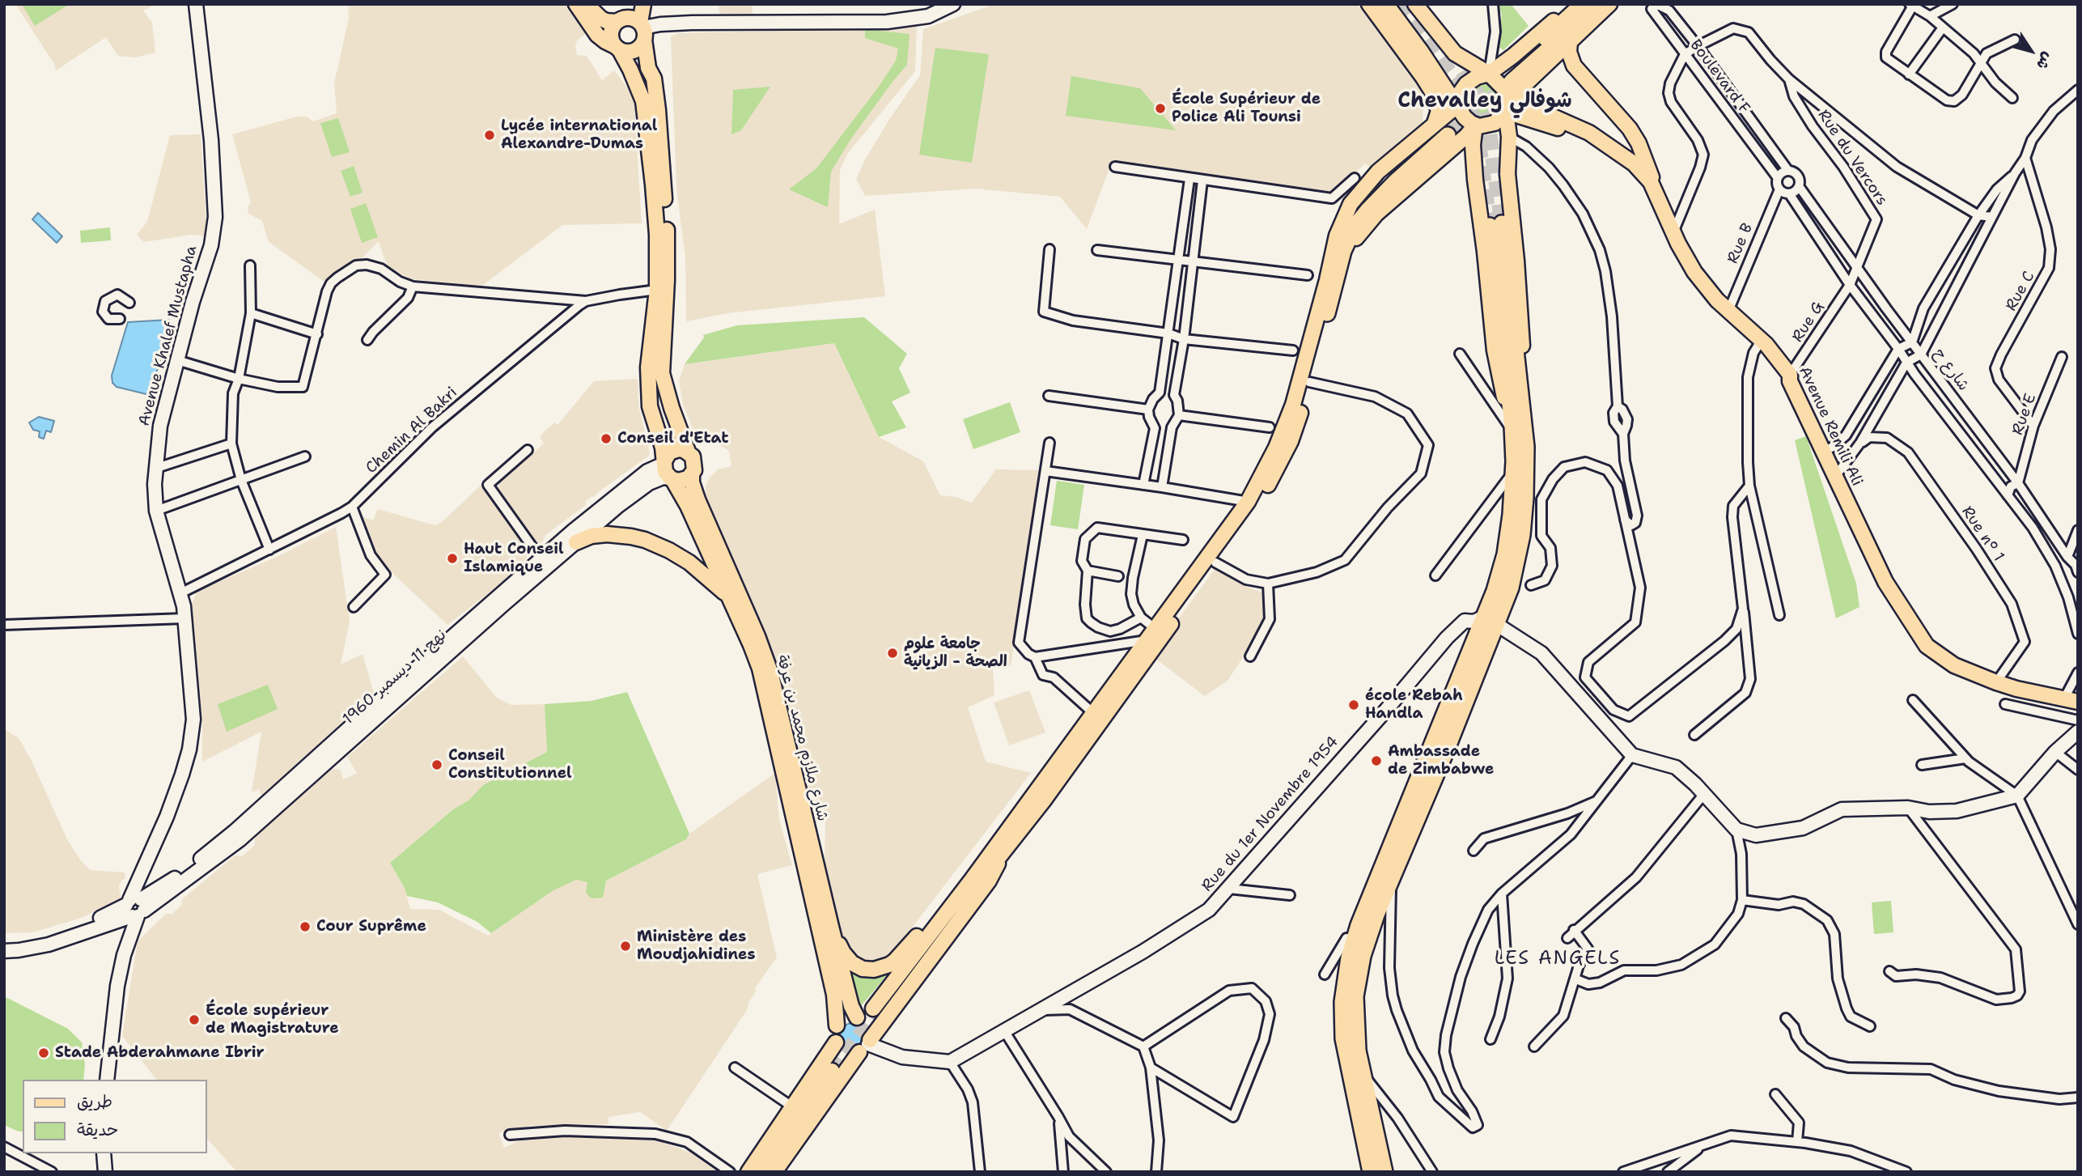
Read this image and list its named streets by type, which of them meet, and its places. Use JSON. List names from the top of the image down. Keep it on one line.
{"streets":{"main road":["Avenue Khalef Mustapha","Avenue Remili Ali","نهج 11 ديسمبر 1960","شارع ملازم محمد بن عرفة","Rue du 1er Novembre 1954"],"street":["Boulevard F","Rue du Vercors","Rue B","Rue C","Rue G","شارع ح","Rue E","Chemin Al Bakri","Rue n° 1"]},"crossings":[["Boulevard F","Rue B"],["Boulevard F","شارع ح"],["Rue du Vercors","Rue G"],["Rue du Vercors","شارع ح"],["Rue B","شارع ح"],["Rue B","Avenue Remili Ali"],["Rue C","Rue E"],["Rue G","Avenue Remili Ali"],["Avenue Khalef Mustapha","Chemin Al Bakri"],["Avenue Khalef Mustapha","نهج 11 ديسمبر 1960"],["شارع ح","Rue E"],["Avenue Remili Ali","Rue n° 1"],["نهج 11 ديسمبر 1960","شارع ملازم محمد بن عرفة"]],"districts":["Chevalley شوفالي","LES ANGELS"],"places":["École Supérieur de Police Ali Tounsi","Lycée international Alexandre-Dumas","Conseil d'Etat","Haut Conseil Islamique","جامعة علوم الصحة - الزيانية","école Rebah Handla","Ambassade de Zimbabwe","Conseil Constitutionnel","Cour Suprême","Ministère des Moudjahidines","École supérieur de Magistrature","Stade Abderahmane Ibrir"],"legend":["طريق","حديقة"],"north":"bottom right"}
